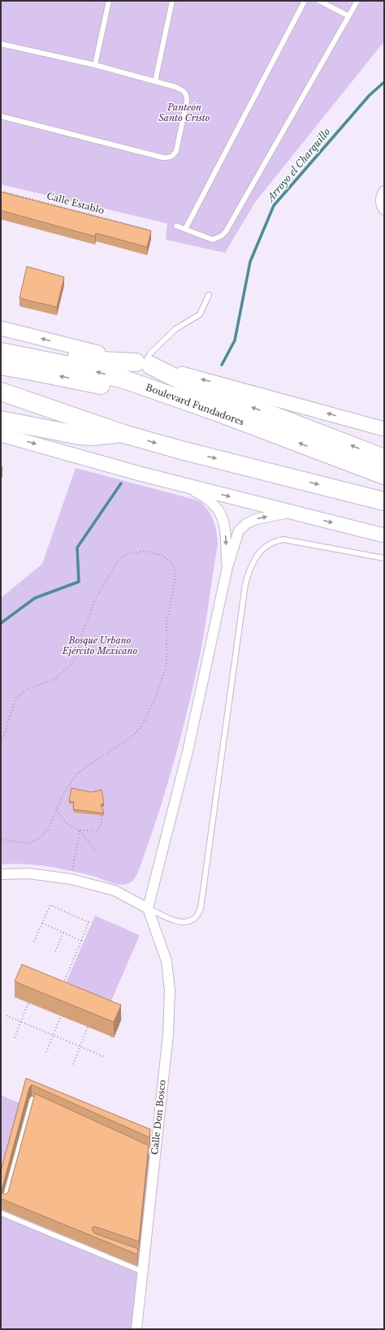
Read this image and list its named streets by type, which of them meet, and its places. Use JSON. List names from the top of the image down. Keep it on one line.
{"streets":{"highway":["Boulevard Fundadores"],"street":["Calle Don Bosco"],"path":["Calle Establo"]},"water":["Arroyo el Charquillo"],"parks":["Panteón Santo Cristo","Bosque Urbano Ejército Mexicano"]}
